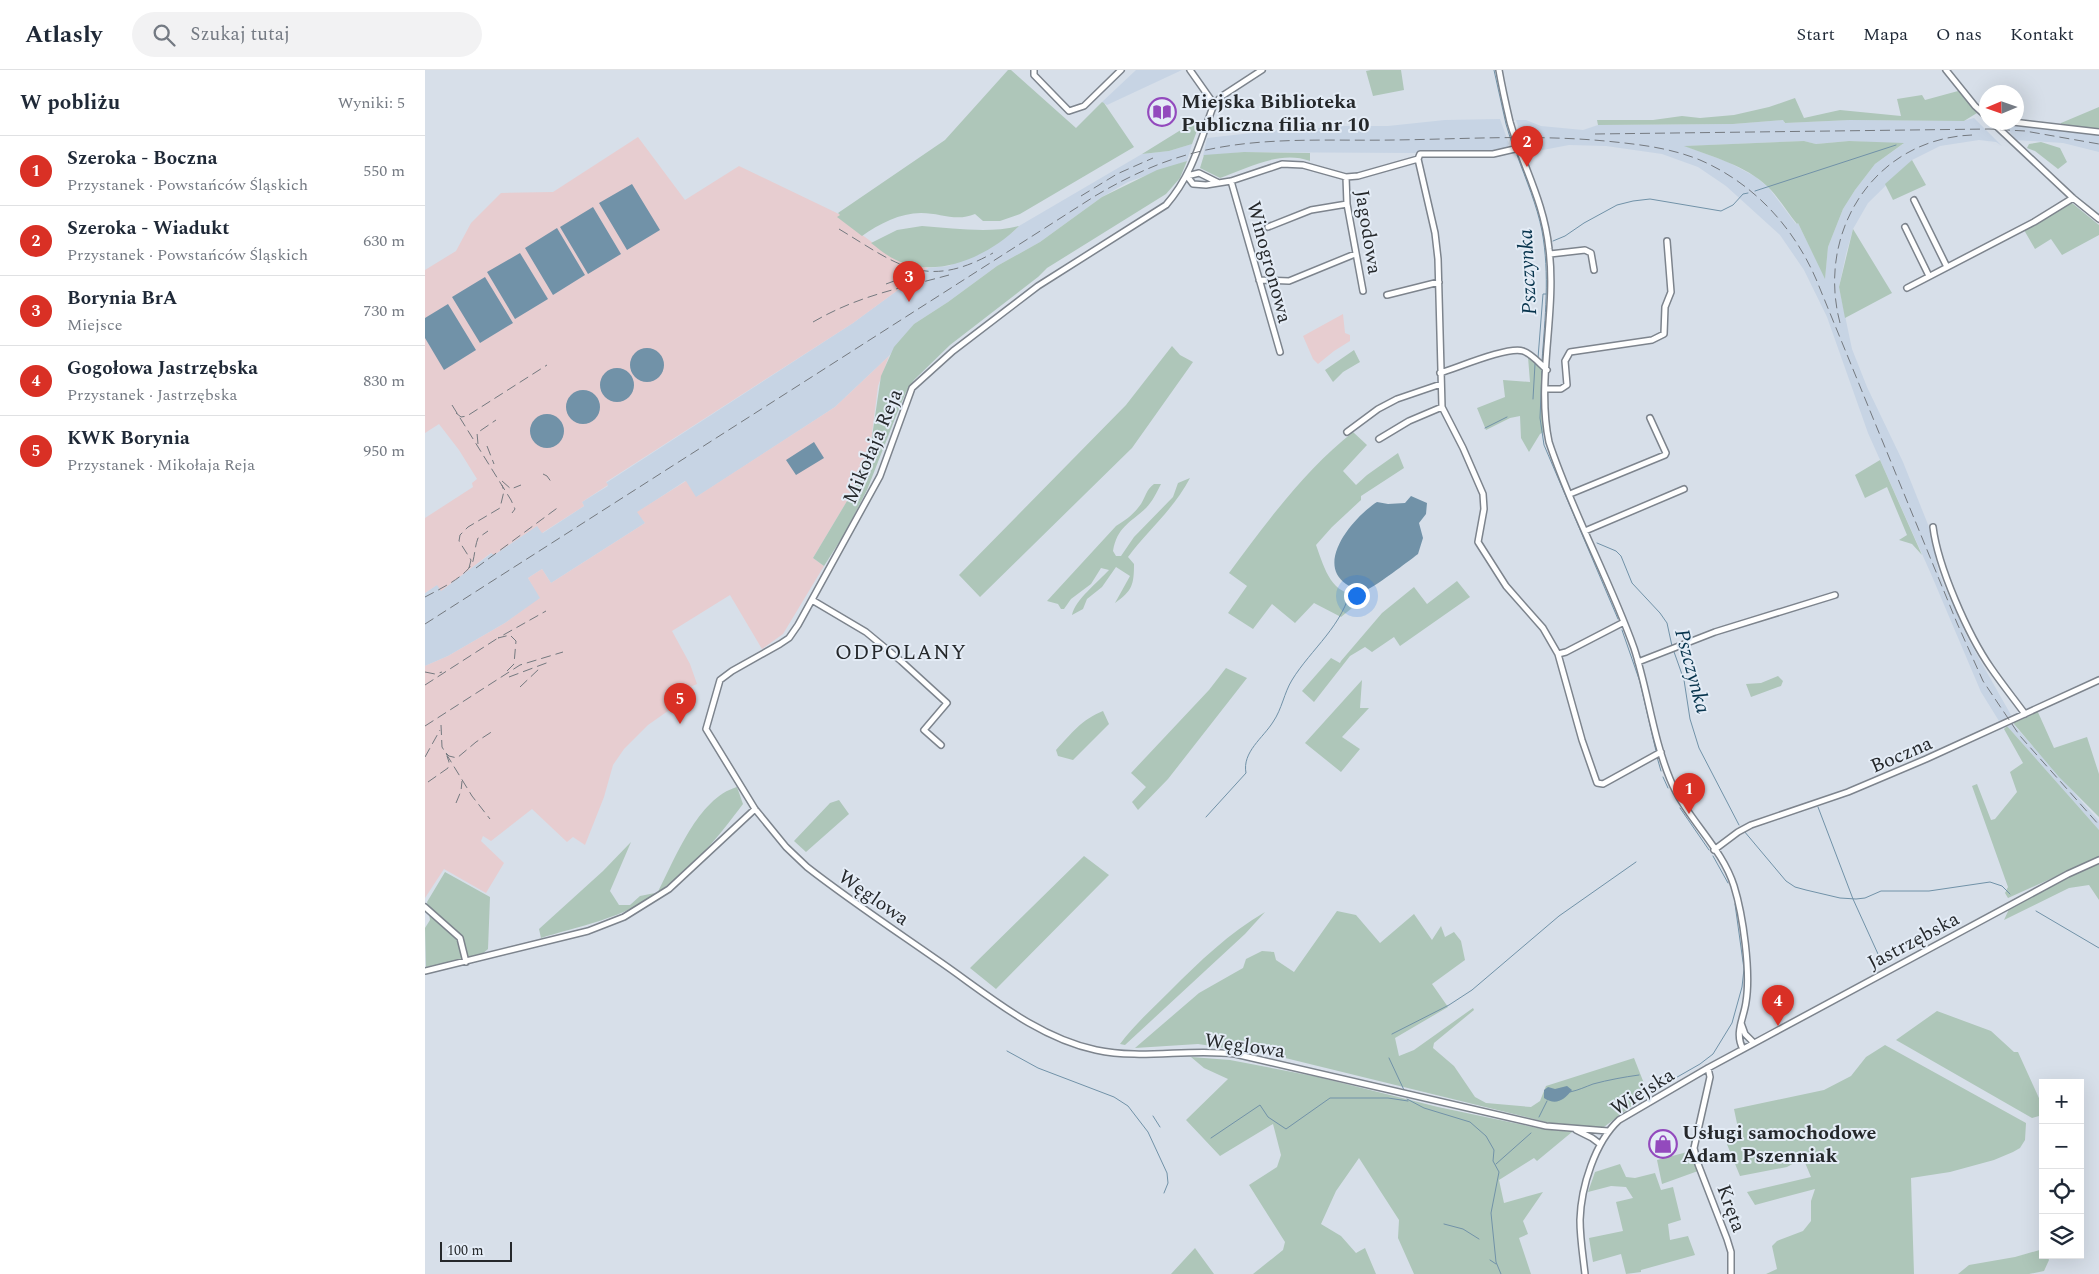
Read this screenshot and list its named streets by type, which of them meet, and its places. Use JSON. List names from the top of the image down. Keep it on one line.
{"streets":{"street":["Jagodowa","Winogronowa","Mikołaja Reja","Boczna","Węglowa","Jastrzębska","Wiejska","Kręta"]},"crossings":[["Mikołaja Reja","Węglowa"],["Węglowa","Wiejska"],["Jastrzębska","Wiejska"],["Wiejska","Kręta"]],"districts":["ODPOLANY"],"water":["Pszczynka"],"places":{"library":["Miejska Biblioteka Publiczna filia nr 10"],"shop":["Usługi samochodowe Adam Pszenniak"]},"scale_bar":"100 m","north":"left","page":{"header":"Atlasly","search":"Szukaj tutaj","nav":["Start","Mapa","O nas","Kontakt"],"heading":["W pobliżu","Wyniki: 5"],"pins":["2","3","5","1","4"],"list":[{"mark":"1","name":"Szeroka - Boczna","note":"Przystanek · Powstańców Śląskich","value":"550 m"},{"mark":"2","name":"Szeroka - Wiadukt","note":"Przystanek · Powstańców Śląskich","value":"630 m"},{"mark":"3","name":"Borynia BrA","note":"Miejsce","value":"730 m"},{"mark":"4","name":"Gogołowa Jastrzębska","note":"Przystanek · Jastrzębska","value":"830 m"},{"mark":"5","name":"KWK Borynia","note":"Przystanek · Mikołaja Reja","value":"950 m"}],"map_buttons":["+","−"],"scale":"100 m"}}
